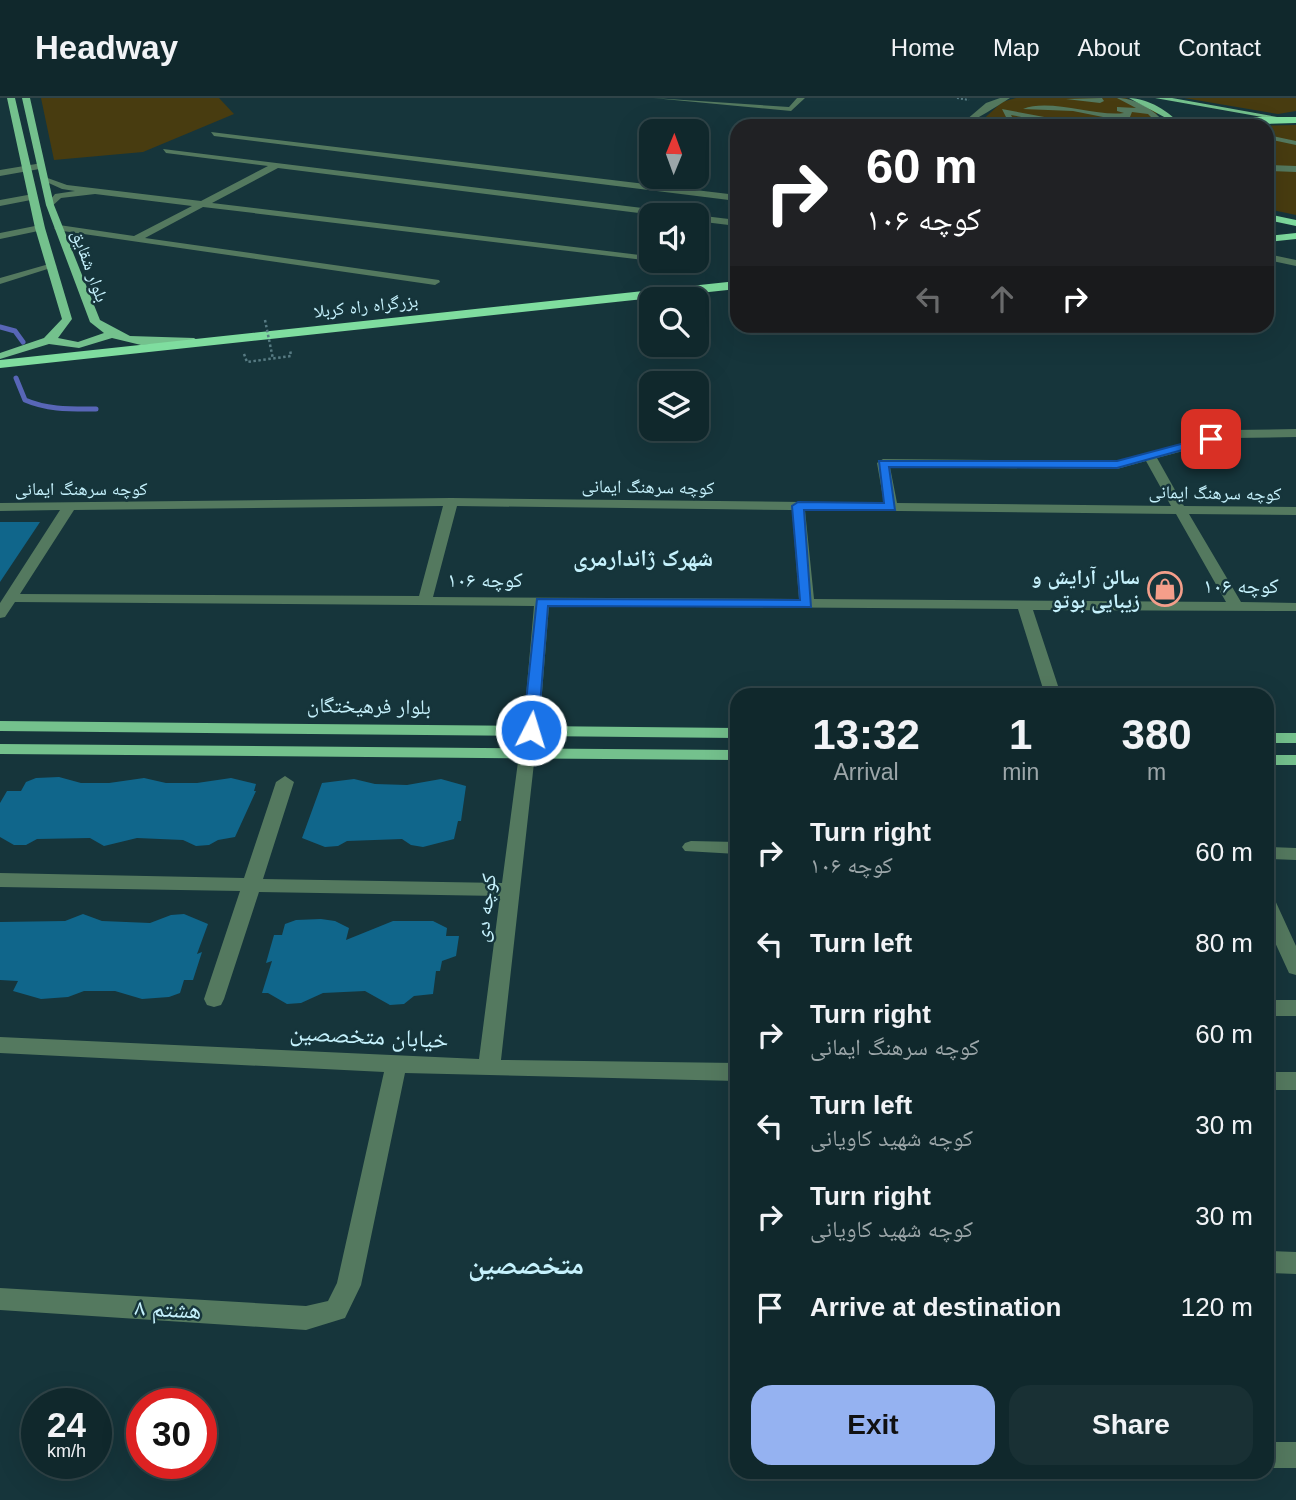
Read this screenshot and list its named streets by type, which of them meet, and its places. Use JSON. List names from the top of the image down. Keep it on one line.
{"streets":{"highway":["بزرگراه راه کربلا"],"main road":["بلوار شقایق","بلوار فرهیختگان"],"street":["کوچه سرهنگ ایمانی","کوچه ۱۰۶","کوچه دی","خیابان متخصصین","هشتم ۸"]},"crossings":[["کوچه دی","خیابان متخصصین"],["خیابان متخصصین","هشتم ۸"]],"districts":["شهرک ژاندارمری","متخصصین"],"places":{"shop":["سالن آرایش و زیبایی بوتو"]},"north":"top","page":{"header":"Headway","nav":["Home","Map","About","Contact"],"turn":["60 m","کوچه ۱۰۶"],"eta":["13:32","Arrival","1","min","380","m"],"list":[{"name":"Turn right","note":"کوچه ۱۰۶","value":"60 m"},{"name":"Turn left","value":"80 m"},{"name":"Turn right","note":"کوچه سرهنگ ایمانی","value":"60 m"},{"name":"Turn left","note":"کوچه شهید کاویانی","value":"30 m"},{"name":"Turn right","note":"کوچه شهید کاویانی","value":"30 m"},{"name":"Arrive at destination","value":"120 m"}],"buttons":["Exit","Share"],"speed":"24 km/h","limit":"30"}}
